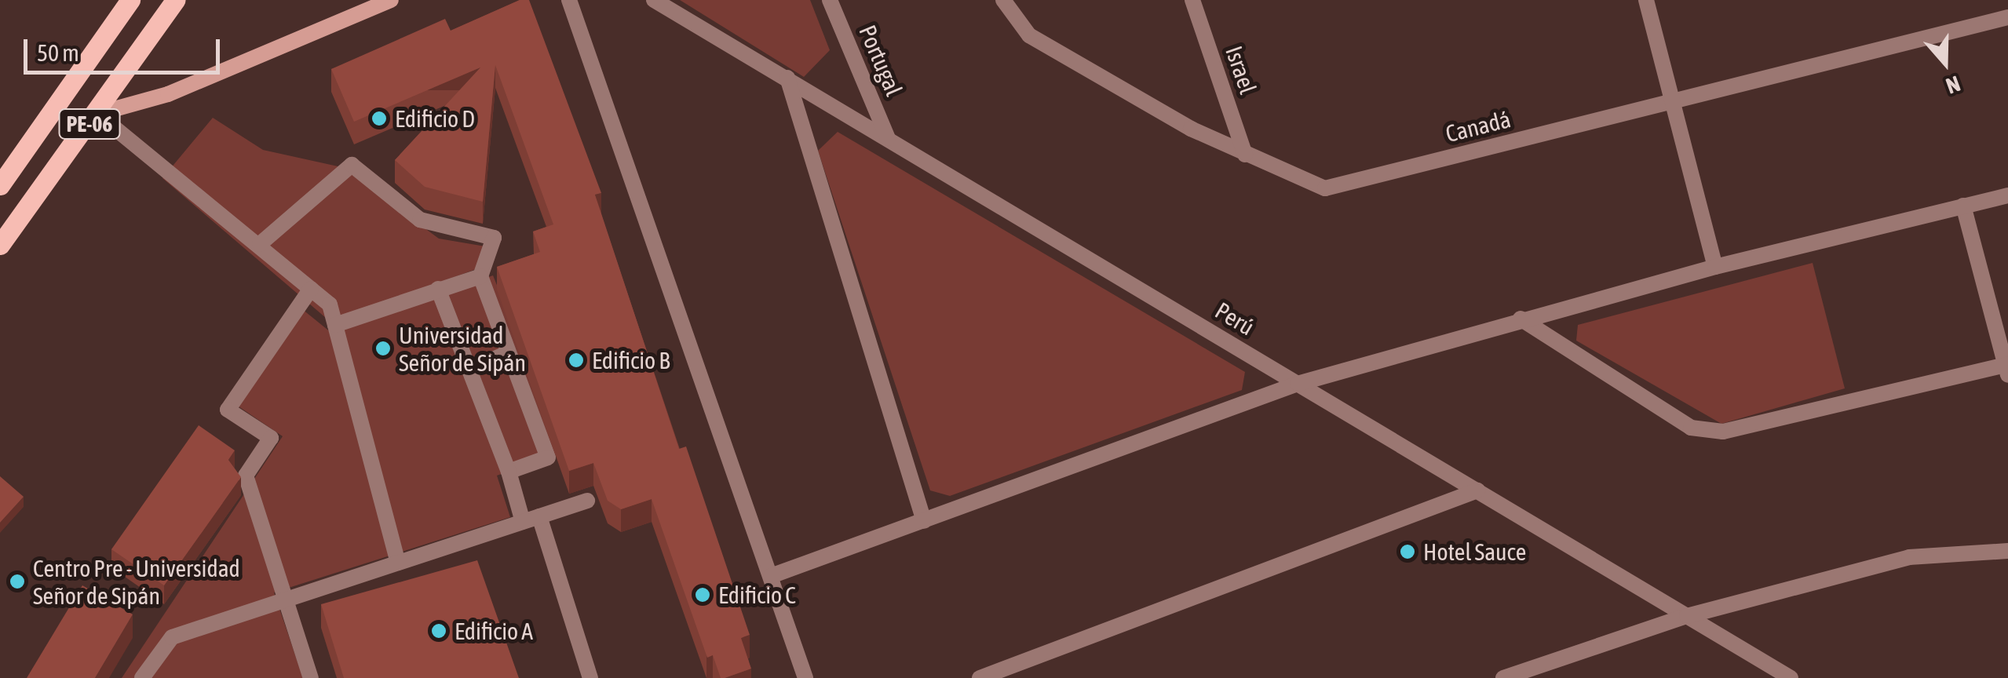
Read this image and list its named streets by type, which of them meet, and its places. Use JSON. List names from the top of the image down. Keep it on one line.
{"streets":{"main road":["PE-06"],"street":["Portugal","Israel","Canadá","Perú"]},"crossings":[["Portugal","Perú"],["Israel","Canadá"]],"places":["Edificio D","Universidad Señor de Sipán","Edificio B","Hotel Sauce","Centro Pre - Universidad Señor de Sipán","Edificio C","Edificio A"],"scale_bar":"50 m","north":"bottom"}
